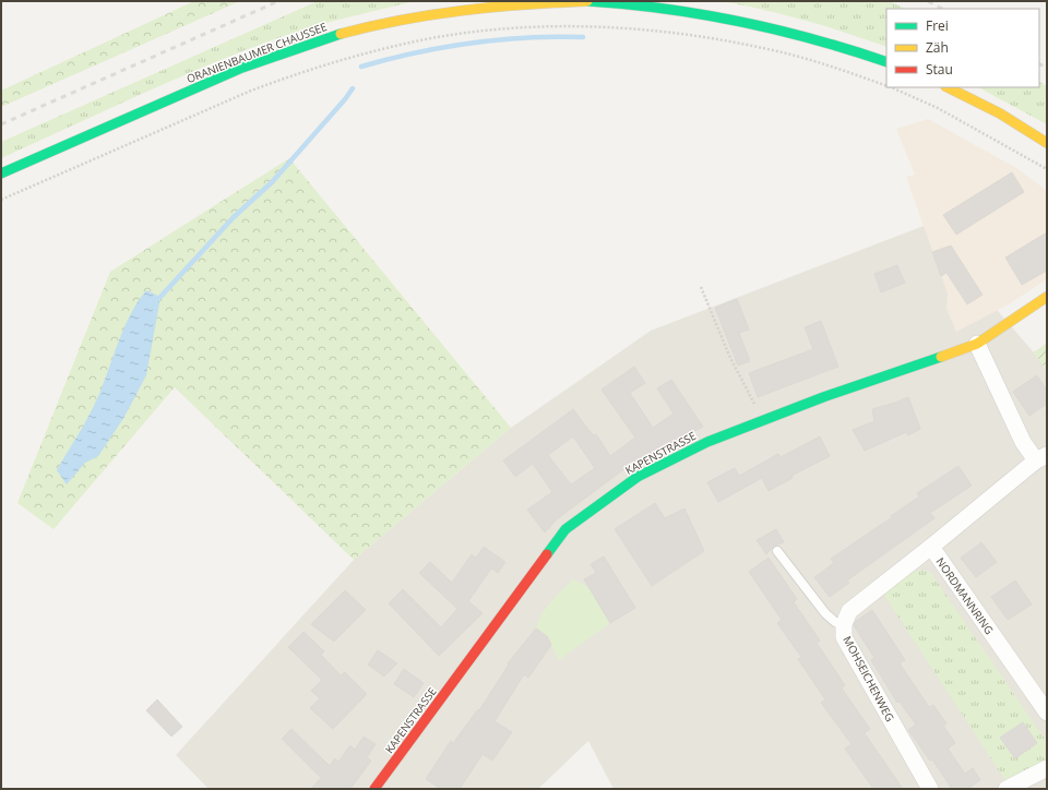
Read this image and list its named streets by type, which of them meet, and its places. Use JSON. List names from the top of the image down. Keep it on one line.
{"streets":{"main road":["ORANIENBAUMER CHAUSSEE","KAPENSTRASSE"],"street":["NORDMANNRING","MOHSEICHENWEG"]},"crossings":[["KAPENSTRASSE","NORDMANNRING"],["NORDMANNRING","MOHSEICHENWEG"]],"legend":["Frei","Zäh","Stau"]}
